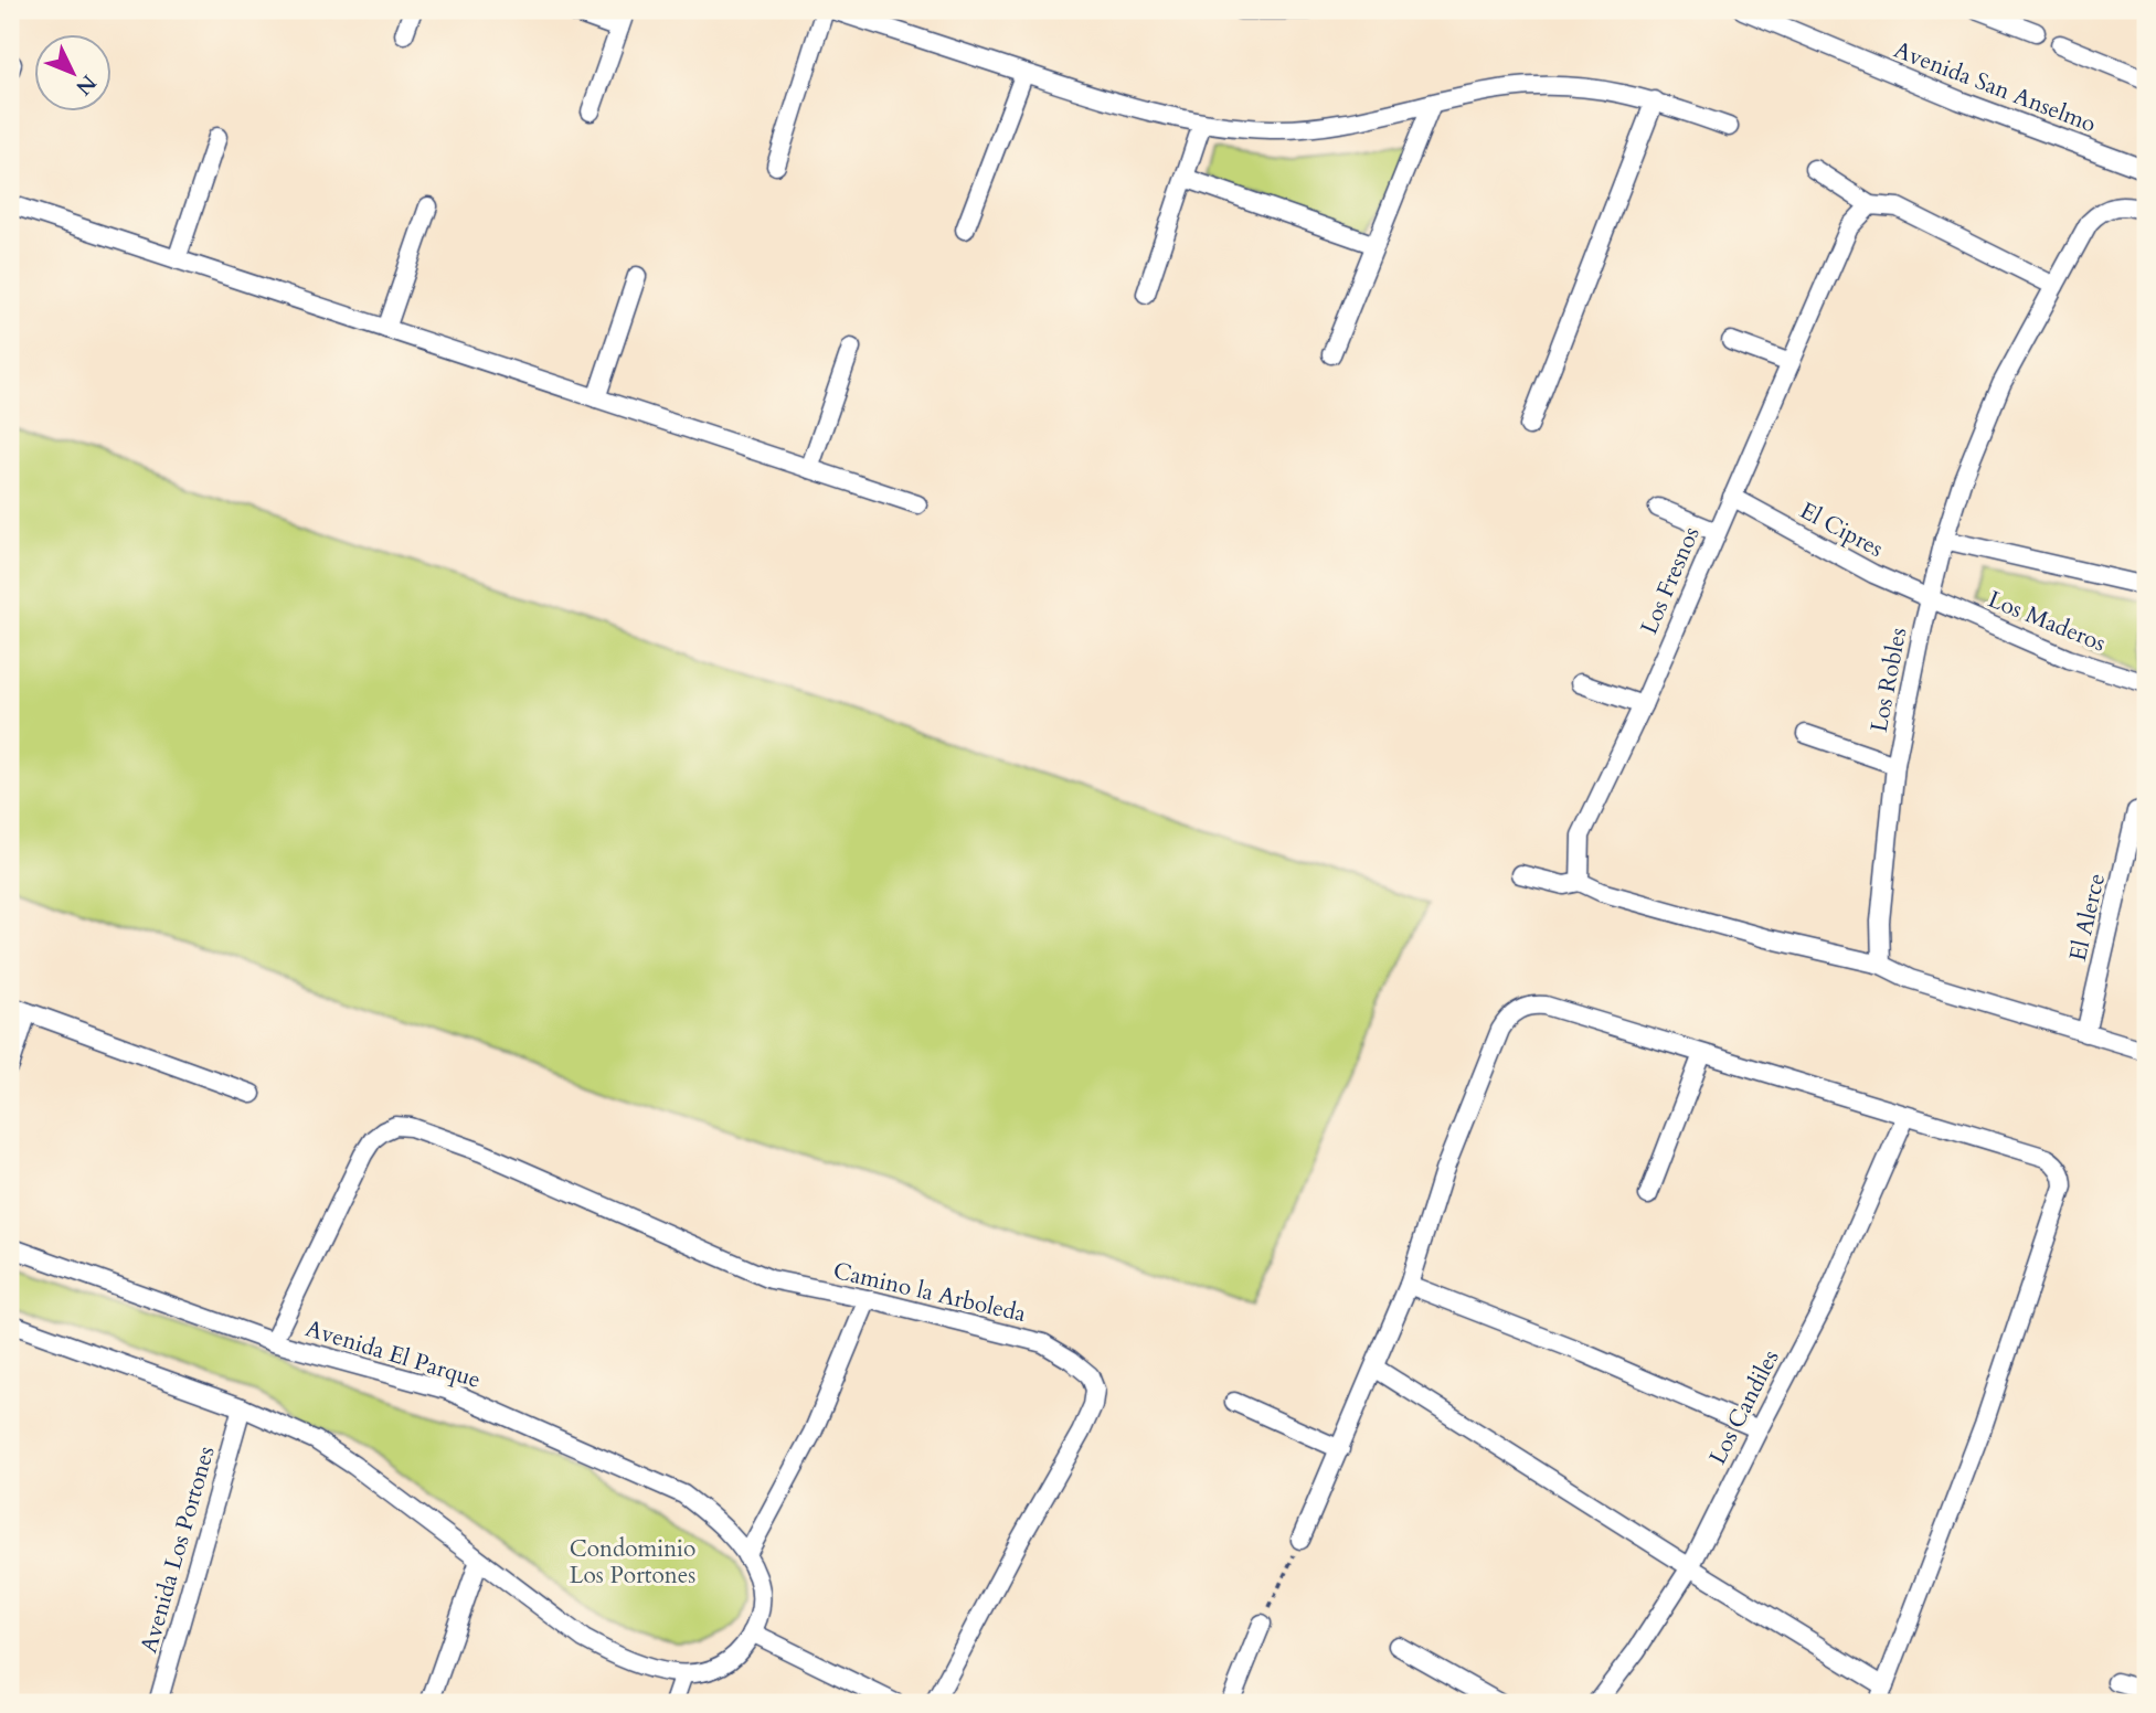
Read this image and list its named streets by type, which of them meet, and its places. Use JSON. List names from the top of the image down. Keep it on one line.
{"streets":{"street":["Avenida San Anselmo","El Cipres","Los Fresnos","Los Maderos","Los Robles","El Alerce","Camino la Arboleda","Avenida El Parque","Los Candiles","Avenida Los Portones"]},"crossings":[["El Cipres","Los Fresnos"],["El Cipres","Los Maderos"],["El Cipres","Los Robles"],["Los Maderos","Los Robles"],["Camino la Arboleda","Avenida El Parque"],["Avenida El Parque","Avenida Los Portones"]],"parks":["Condominio Los Portones"],"north":"bottom right"}
